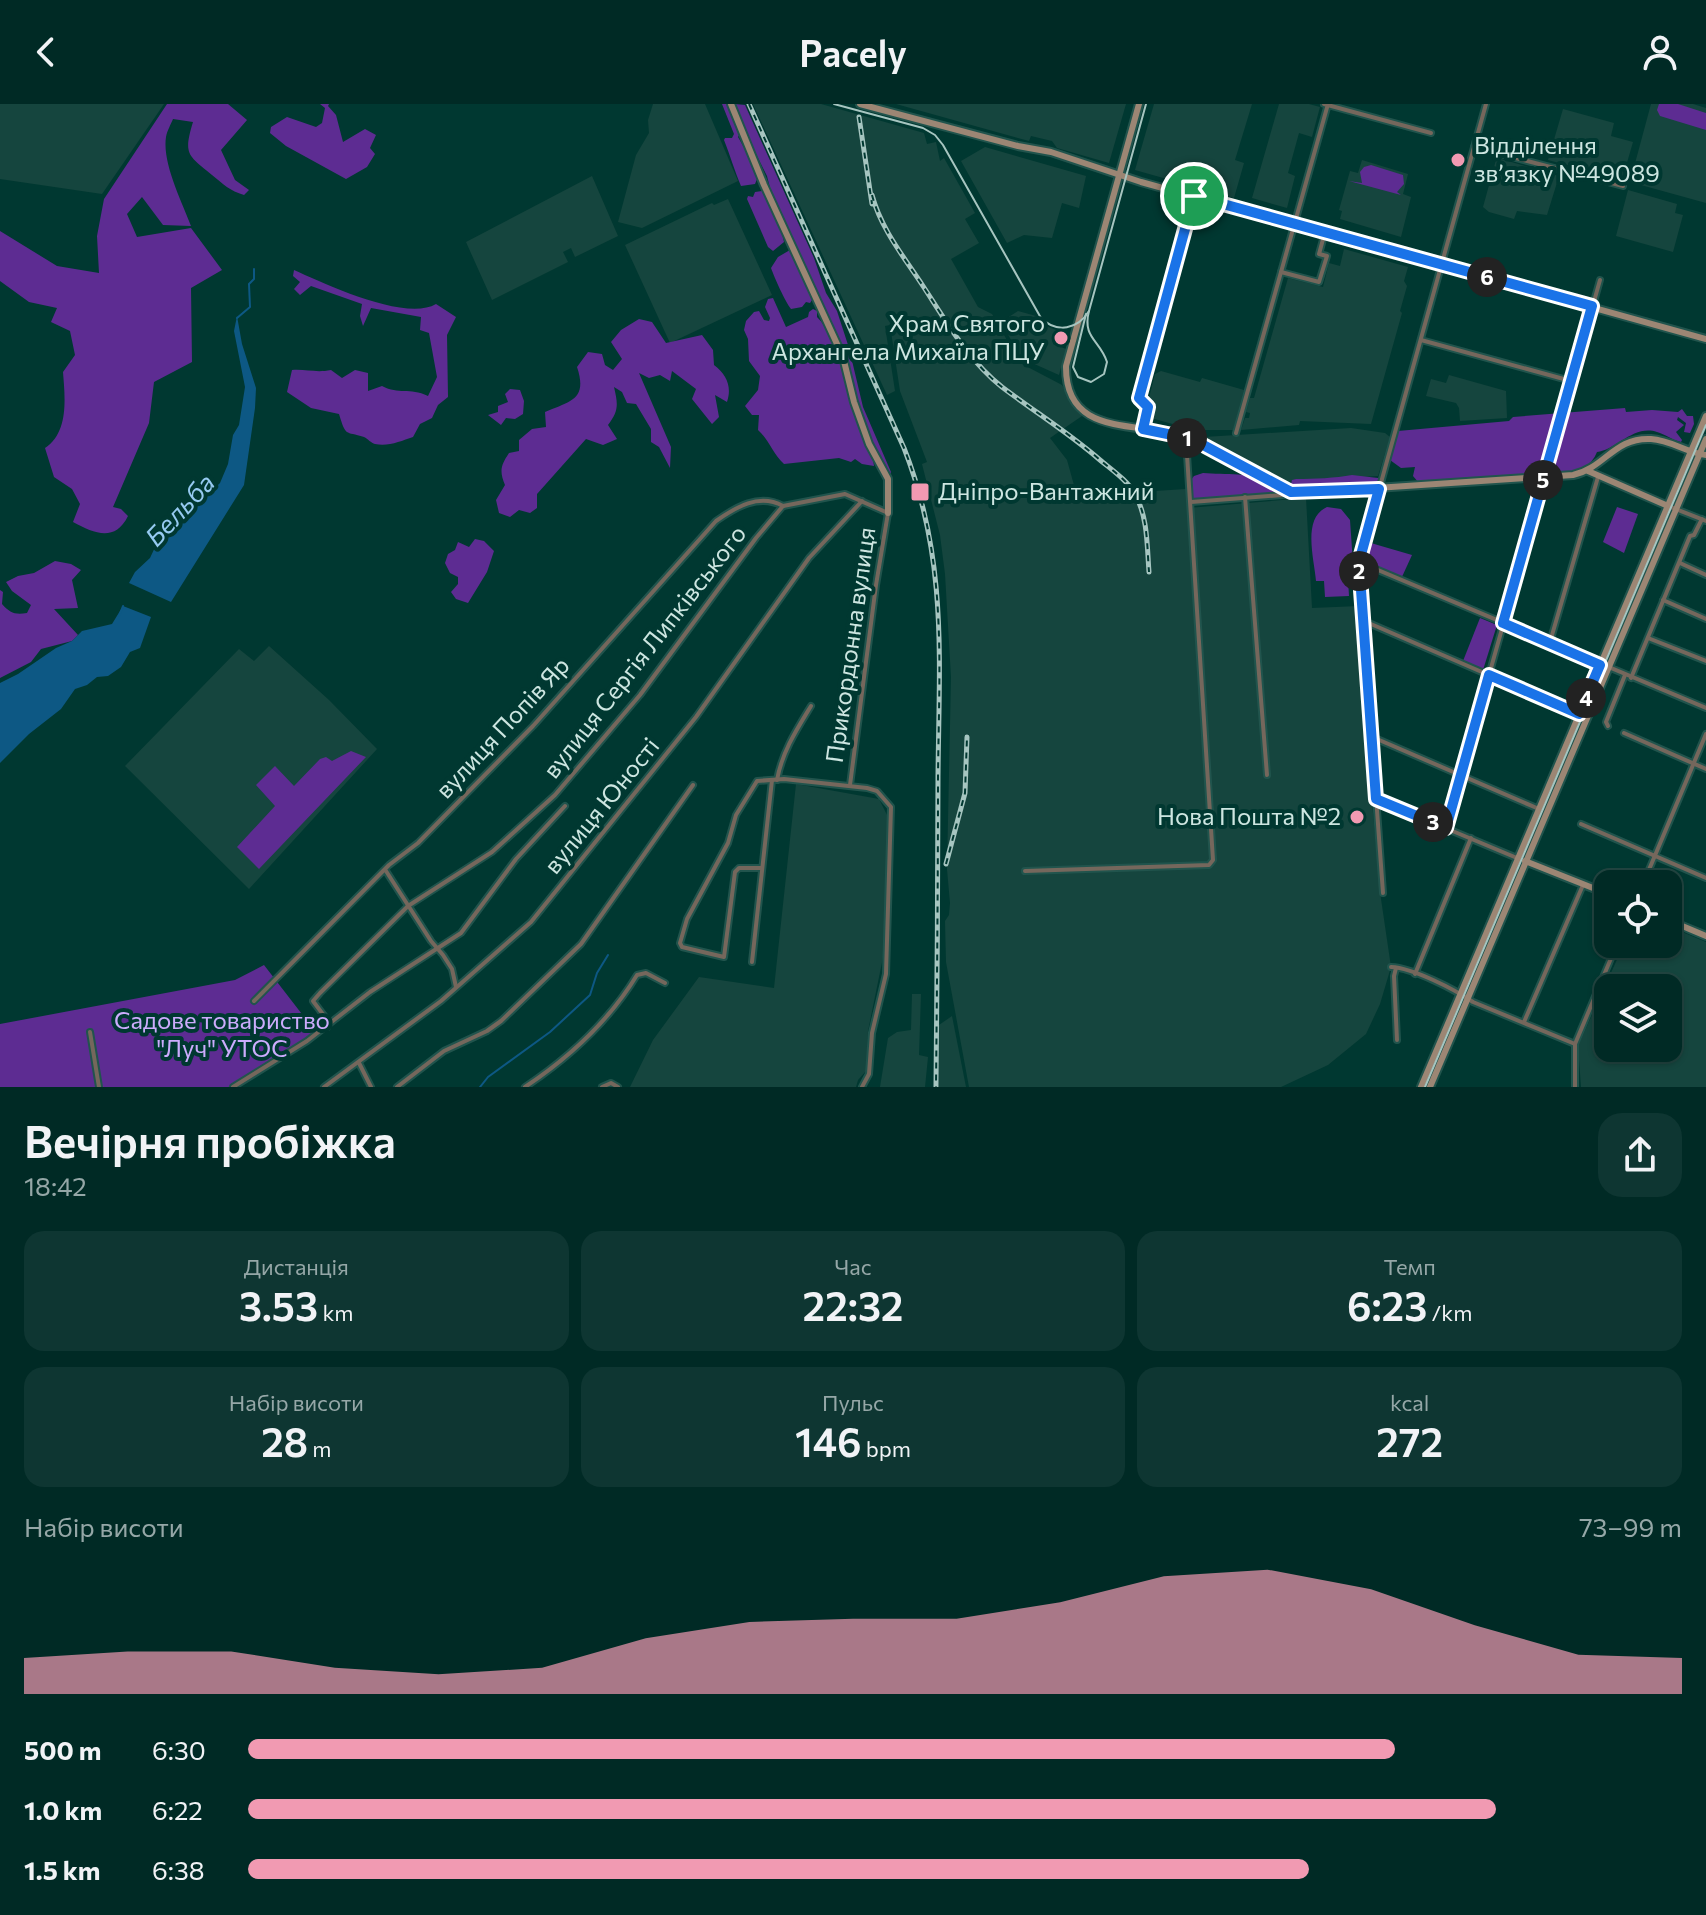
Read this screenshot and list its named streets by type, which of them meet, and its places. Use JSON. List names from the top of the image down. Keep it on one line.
{"streets":{"street":["Прикордонна вулиця","вулиця Сергія Липківського","вулиця Попів Яр","вулиця Юності"]},"crossings":[["вулиця Сергія Липківського","вулиця Попів Яр"],["вулиця Попів Яр","вулиця Юності"]],"water":["Бельба"],"parks":["Садове товариство \"Луч\" УТОС"],"places":{"other":["Відділення зв’язку №49089","Храм Святого Архангела Михаїла ПЦУ","Нова Пошта №2"],"transit":["Дніпро-Вантажний"]},"page":{"header":"Pacely","pins":["6","1","5","2","4","3"],"heading":["Вечірня пробіжка","18:42"],"stats":[["Дистанція","3.53 km"],["Час","22:32"],["Темп","6:23 /km"],["Набір висоти","28 m"],["Пульс","146 bpm"],["kcal","272"]],"chart":["Набір висоти","73–99 m"],"list":[{"name":"500 m","note":"6:30"},{"name":"1.0 km","note":"6:22"},{"name":"1.5 km","note":"6:38"}]}}
